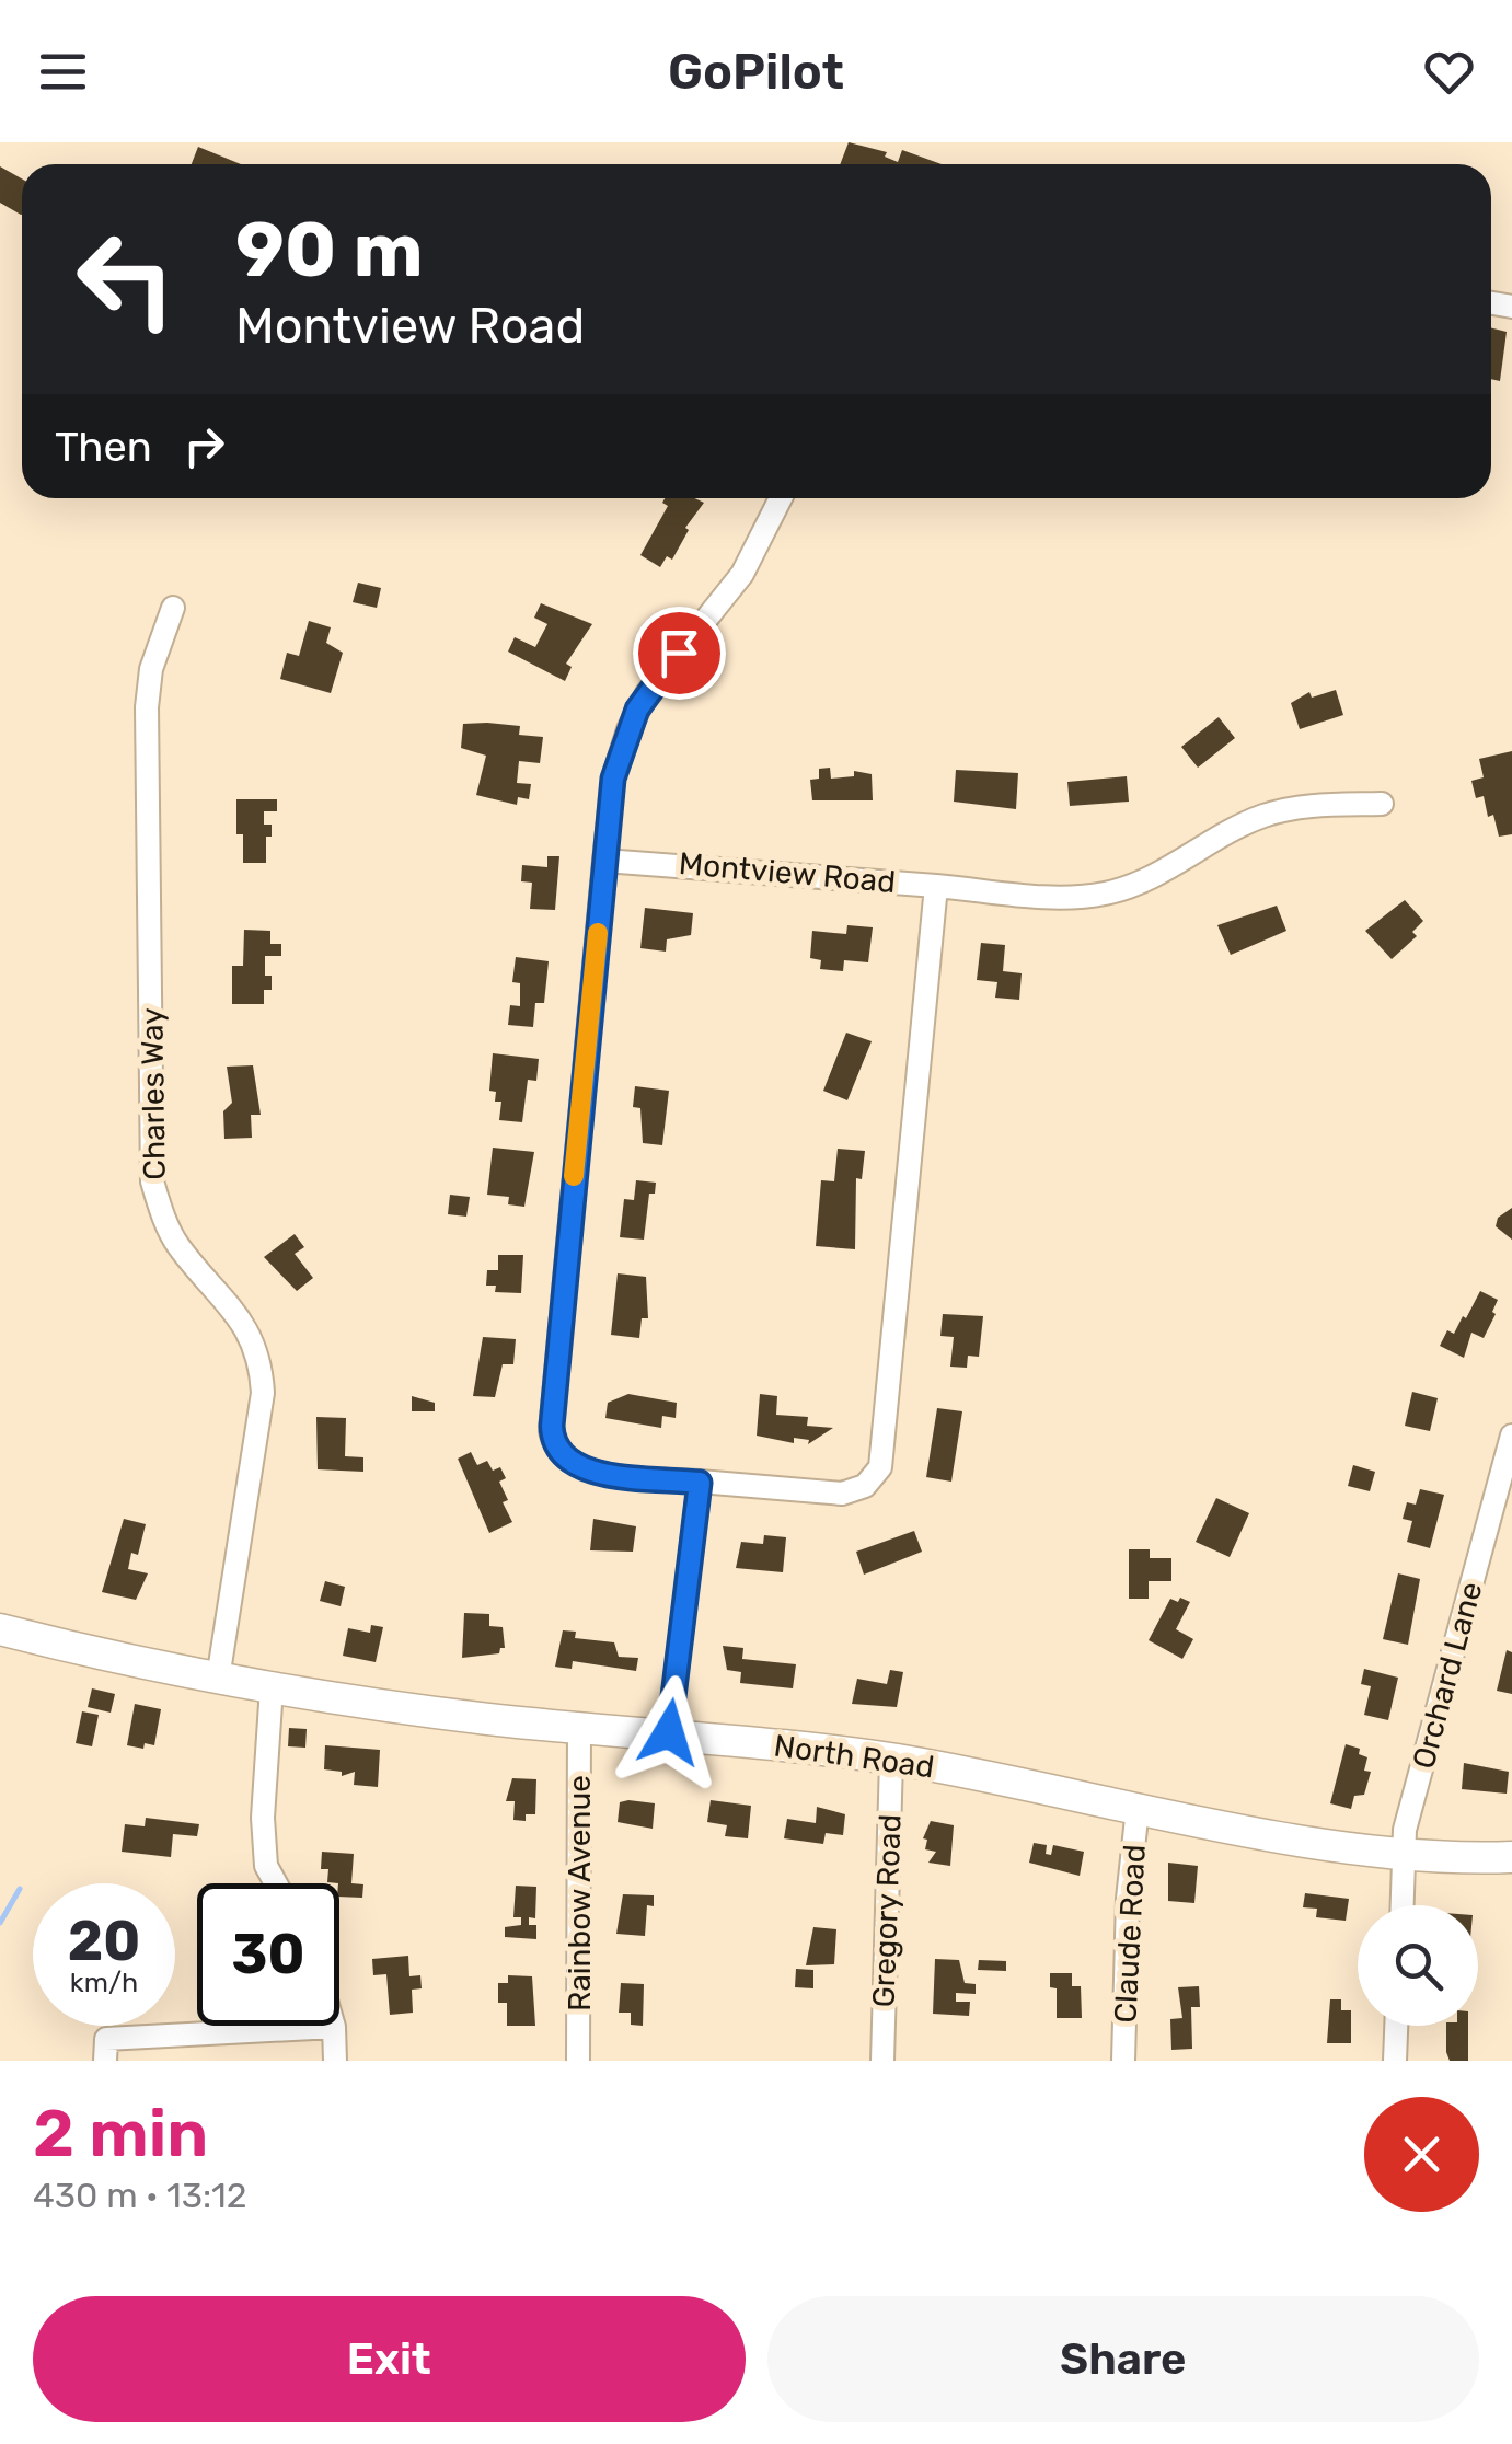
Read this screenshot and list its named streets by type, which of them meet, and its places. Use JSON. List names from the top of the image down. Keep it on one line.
{"streets":{"main road":["North Road"],"street":["Montview Road","Charles Way","Orchard Lane","Rainbow Avenue","Gregory Road","Claude Road"]},"crossings":[["Charles Way","North Road"],["Orchard Lane","North Road"],["North Road","Rainbow Avenue"],["North Road","Gregory Road"],["North Road","Claude Road"]],"page":{"header":"GoPilot","turn":["90 m","Montview Road"],"then":"Then","speed":"20 km/h","limit":"30","heading":["2 min","430 m · 13:12"],"buttons":["Exit","Share"]}}
